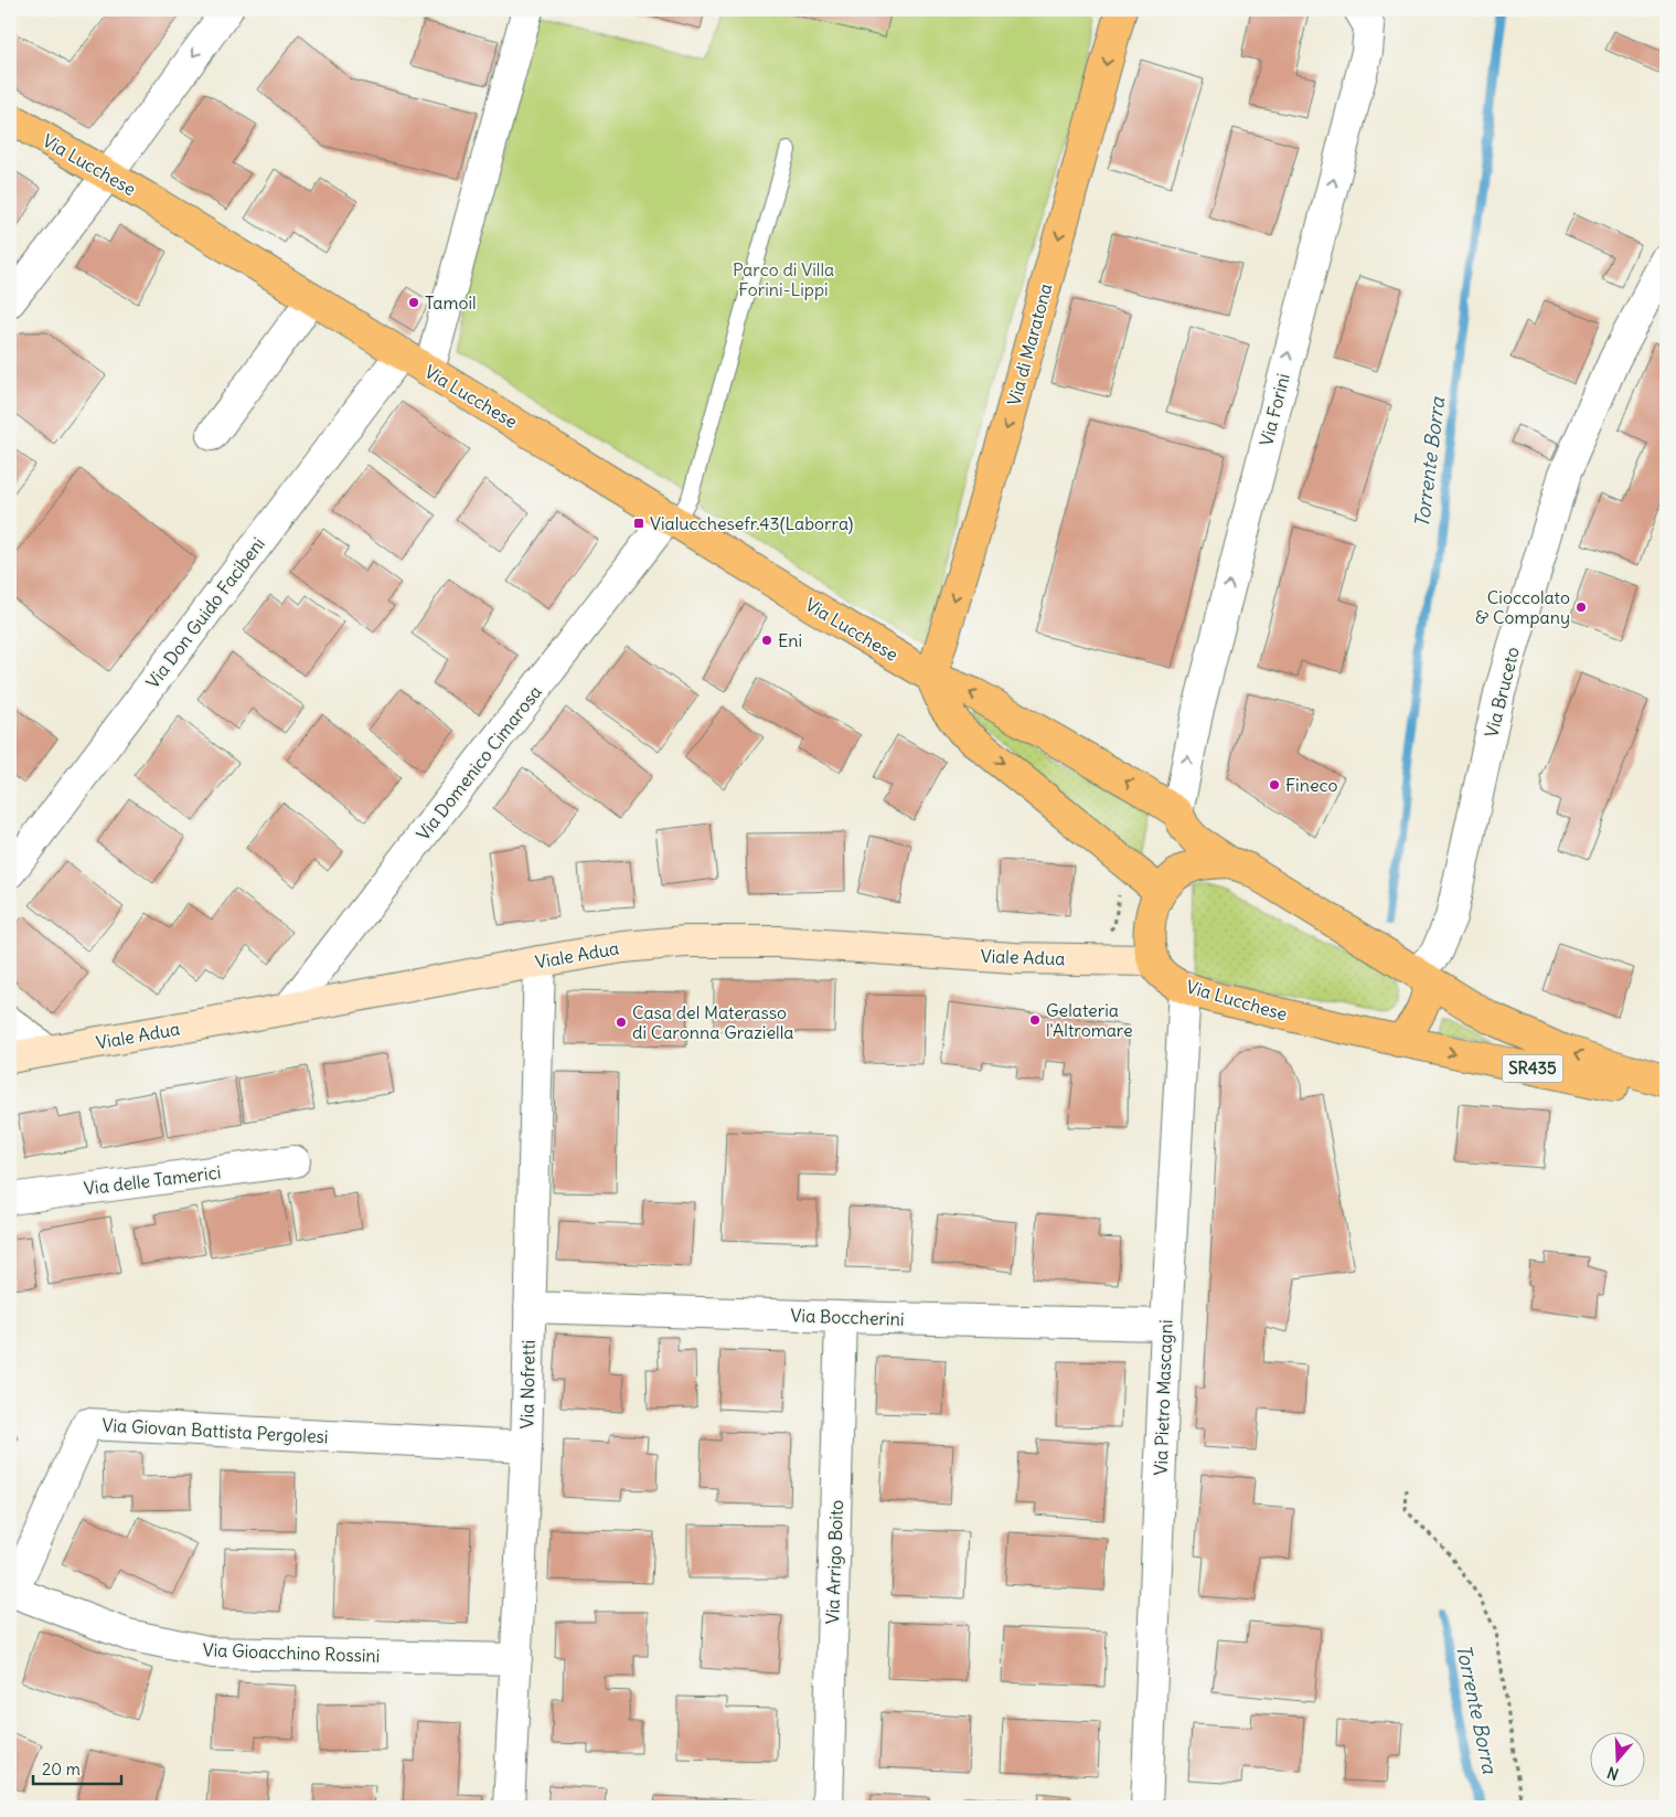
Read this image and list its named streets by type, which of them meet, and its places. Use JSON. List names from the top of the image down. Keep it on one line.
{"streets":{"main road":["Via Lucchese","Via di Maratona","Viale Adua","SR435"],"street":["Via Forini","Via Don Guido Facibeni","Via Bruceto","Via Domenico Cimarosa","Via delle Tamerici","Via Boccherini","Via Nofretti","Via Pietro Mascagni","Via Giovan Battista Pergolesi","Via Arrigo Boito","Via Gioacchino Rossini"]},"crossings":[["Via Lucchese","Via di Maratona"],["Via Lucchese","Via Forini"],["Via Lucchese","Via Don Guido Facibeni"],["Via Lucchese","Via Domenico Cimarosa"],["Via Lucchese","Viale Adua"],["Via Lucchese","SR435"],["Via Lucchese","Via Pietro Mascagni"],["Via Bruceto","SR435"],["Via Domenico Cimarosa","Viale Adua"],["Viale Adua","Via Nofretti"],["Via Boccherini","Via Nofretti"],["Via Boccherini","Via Pietro Mascagni"],["Via Boccherini","Via Arrigo Boito"],["Via Nofretti","Via Giovan Battista Pergolesi"],["Via Nofretti","Via Gioacchino Rossini"],["Via Giovan Battista Pergolesi","Via Gioacchino Rossini"]],"one_way":["Via di Maratona","Via Forini"],"water":["Torrente Borra"],"parks":["Parco di Villa Forini-Lippi"],"places":{"other":["Tamoil","Cioccolato & Company","Eni","Fineco","Gelateria l'Altromare","Casa del Materasso di Caronna Graziella"],"transit":["Vialucchesefr.43(Laborra)"]},"scale_bar":"20 m","north":"bottom"}
